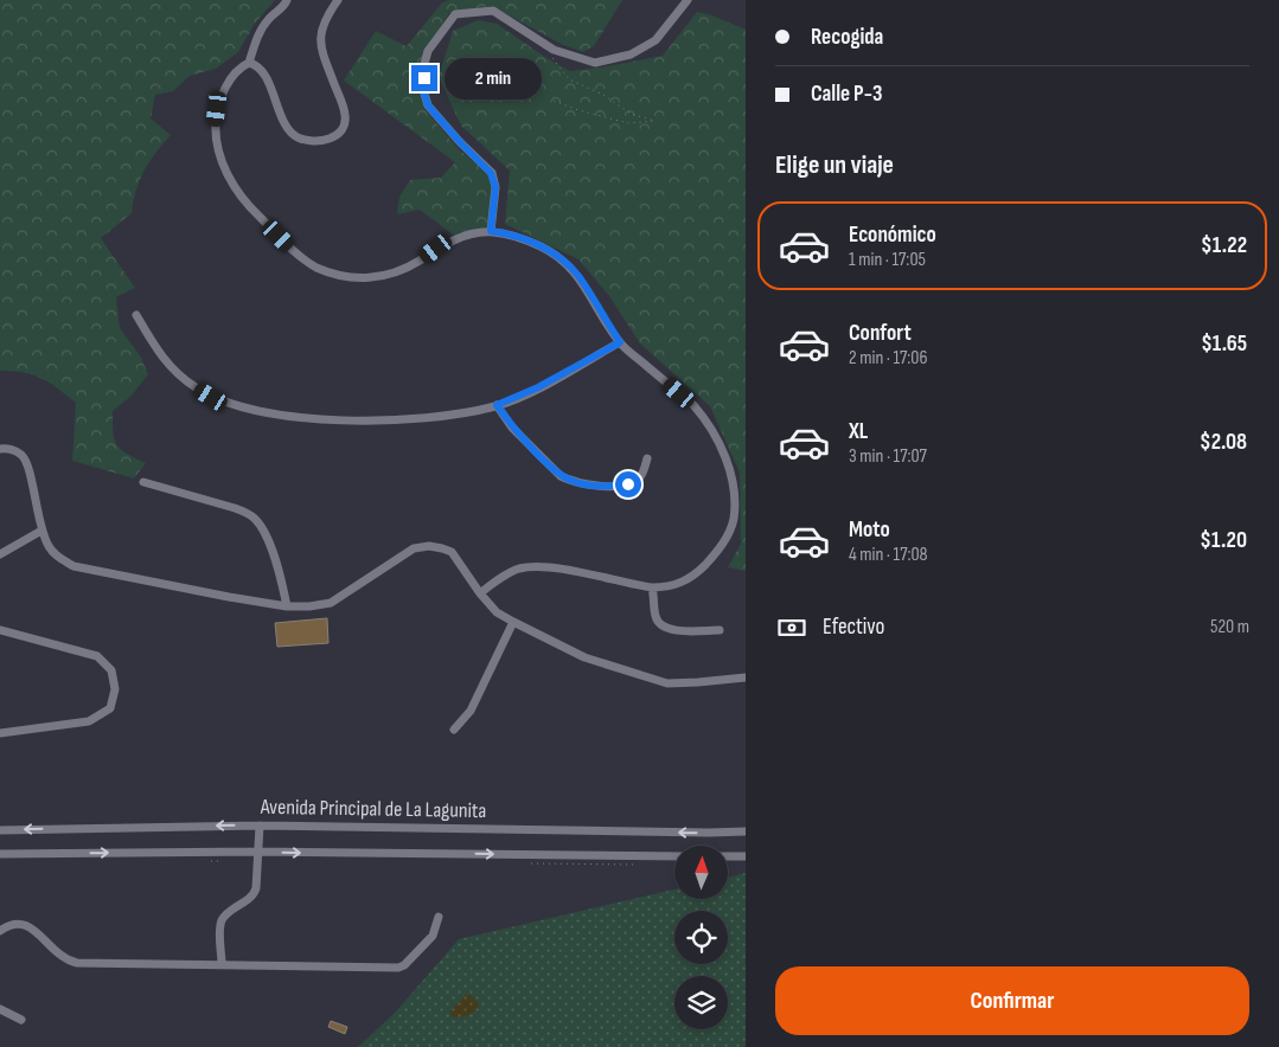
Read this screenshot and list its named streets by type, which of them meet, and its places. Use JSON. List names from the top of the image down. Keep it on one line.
{"streets":{"street":["Avenida Principal de La Lagunita"]},"north":"top","page":{"banner":["Recogida","Calle P-3"],"bubble":"2 min","heading":"Elige un viaje","list":[{"name":"Económico","note":"1 min · 17:05","value":"$1.22"},{"name":"Confort","note":"2 min · 17:06","value":"$1.65"},{"name":"XL","note":"3 min · 17:07","value":"$2.08"},{"name":"Moto","note":"4 min · 17:08","value":"$1.20"}],"pay":["Efectivo","520 m"],"buttons":"Confirmar"}}
